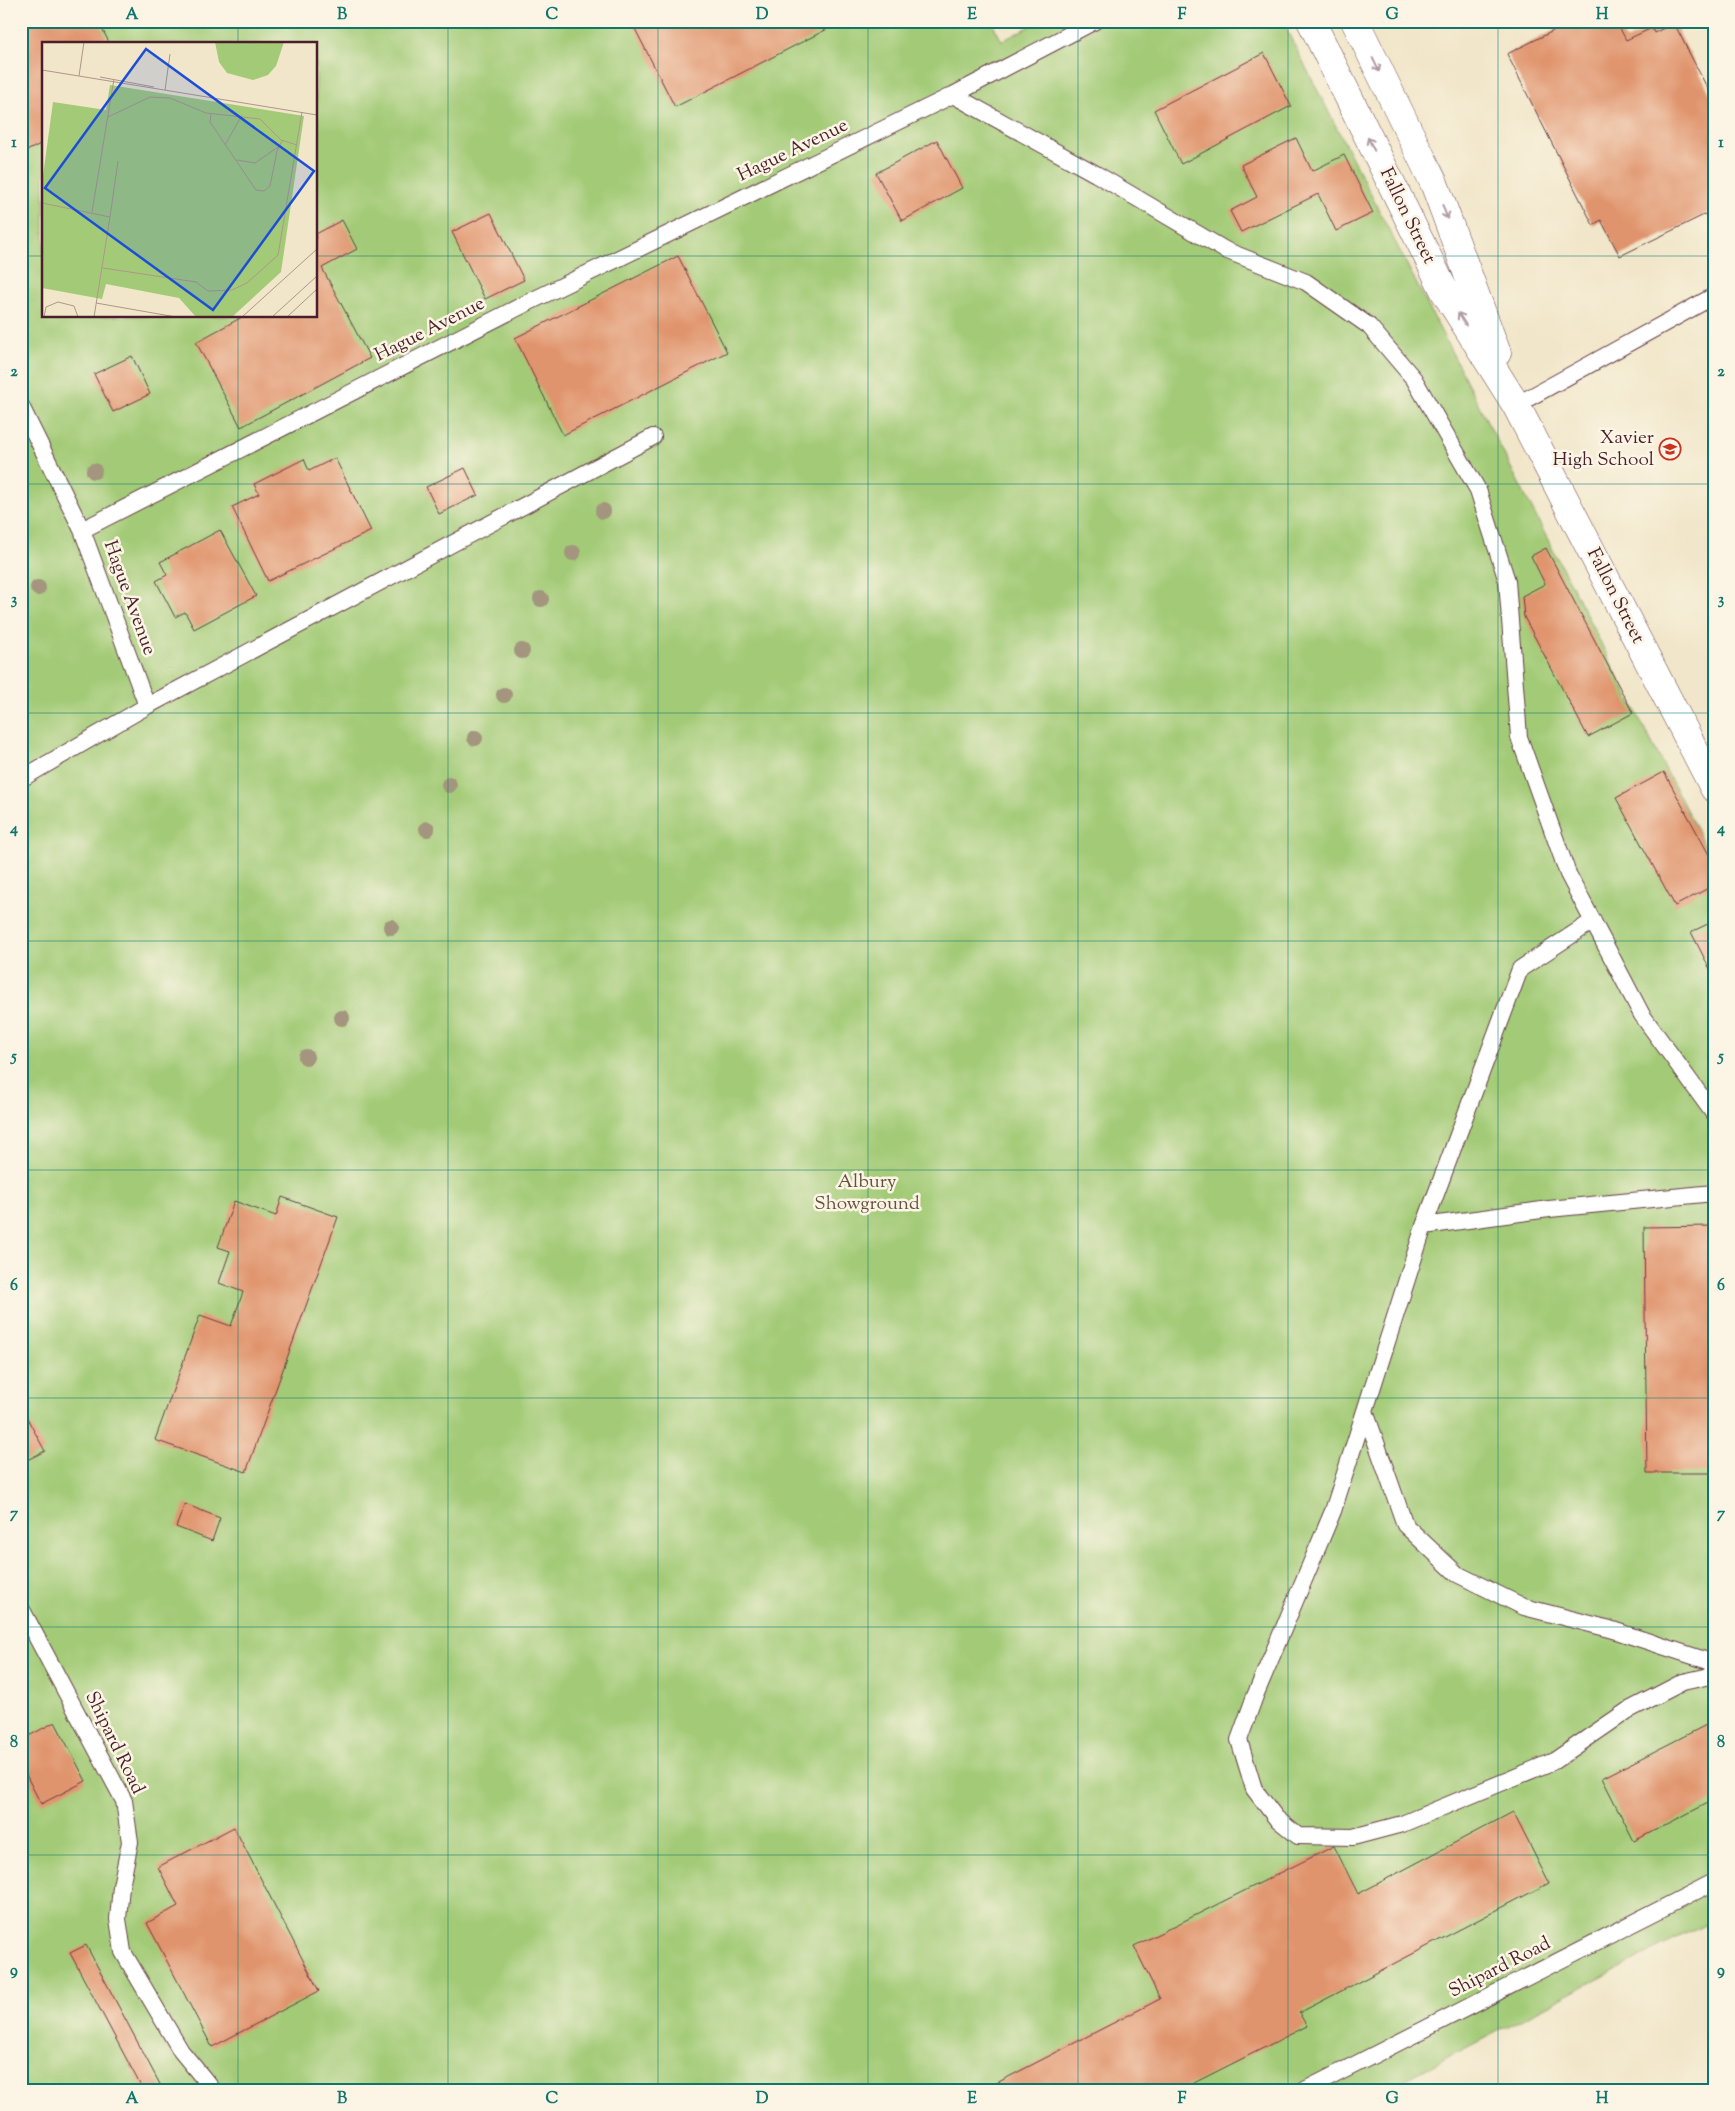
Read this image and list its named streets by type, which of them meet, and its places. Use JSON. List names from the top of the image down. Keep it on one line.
{"streets":{"street":["Fallon Street"],"lane":["Hague Avenue","Shipard Road"]},"parks":["Albury Showground"],"places":{"school or university":["Xavier High School"]},"grid":{"columns":["A","B","C","D","E","F","G","H"],"rows":["1","2","3","4","5","6","7","8","9"]}}
